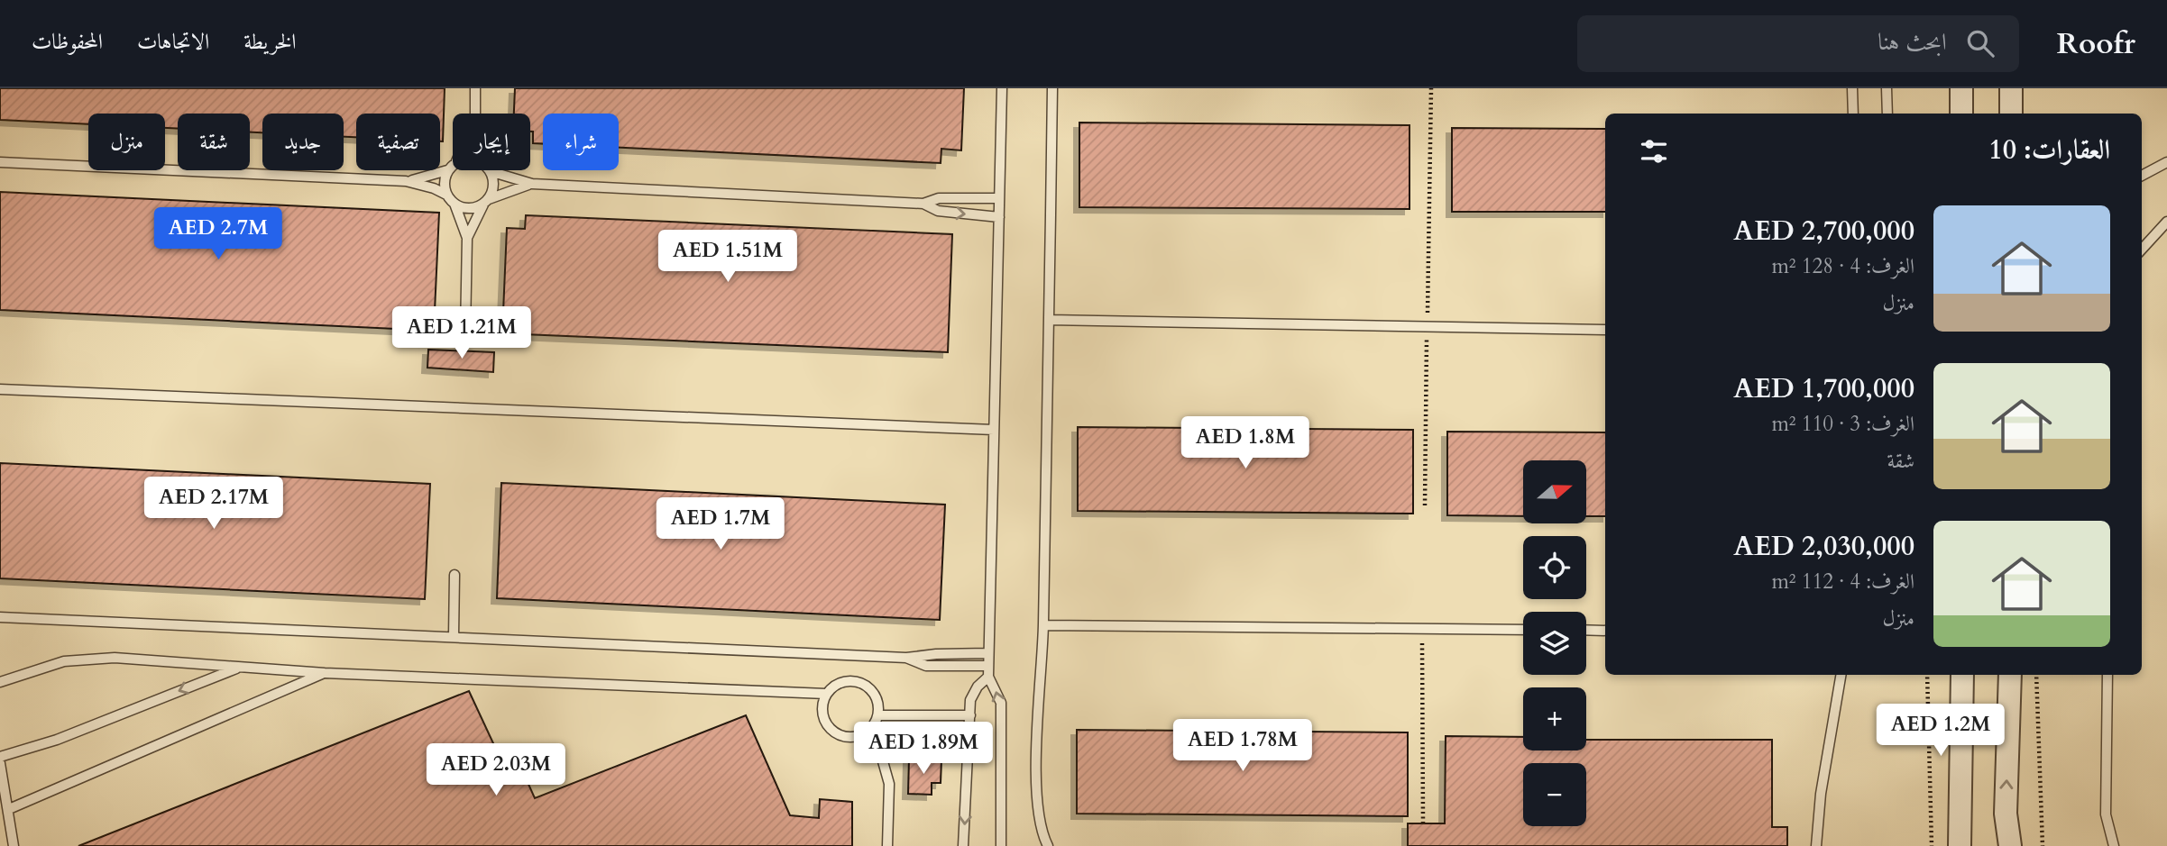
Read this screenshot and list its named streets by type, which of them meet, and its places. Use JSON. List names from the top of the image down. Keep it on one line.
{"north":"right","page":{"header":"Roofr","search":"ابحث هنا","nav":["الخريطة","الاتجاهات","المحفوظات"],"chip":["شراء","إيجار","تصفية","جديد","شقة","منزل"],"heading":"العقارات: 10","list":[{"name":"AED 2,700,000","note":"الغرف: 4 · 128 m² · منزل"},{"name":"AED 1,700,000","note":"الغرف: 3 · 110 m² · شقة"},{"name":"AED 2,030,000","note":"الغرف: 4 · 112 m² · منزل"}],"price":["AED 2.7M","AED 1.51M","AED 1.21M","AED 1.8M","AED 2.17M","AED 1.7M","AED 1.2M","AED 1.78M","AED 1.89M","AED 2.03M"],"map_buttons":["+","−"]}}
